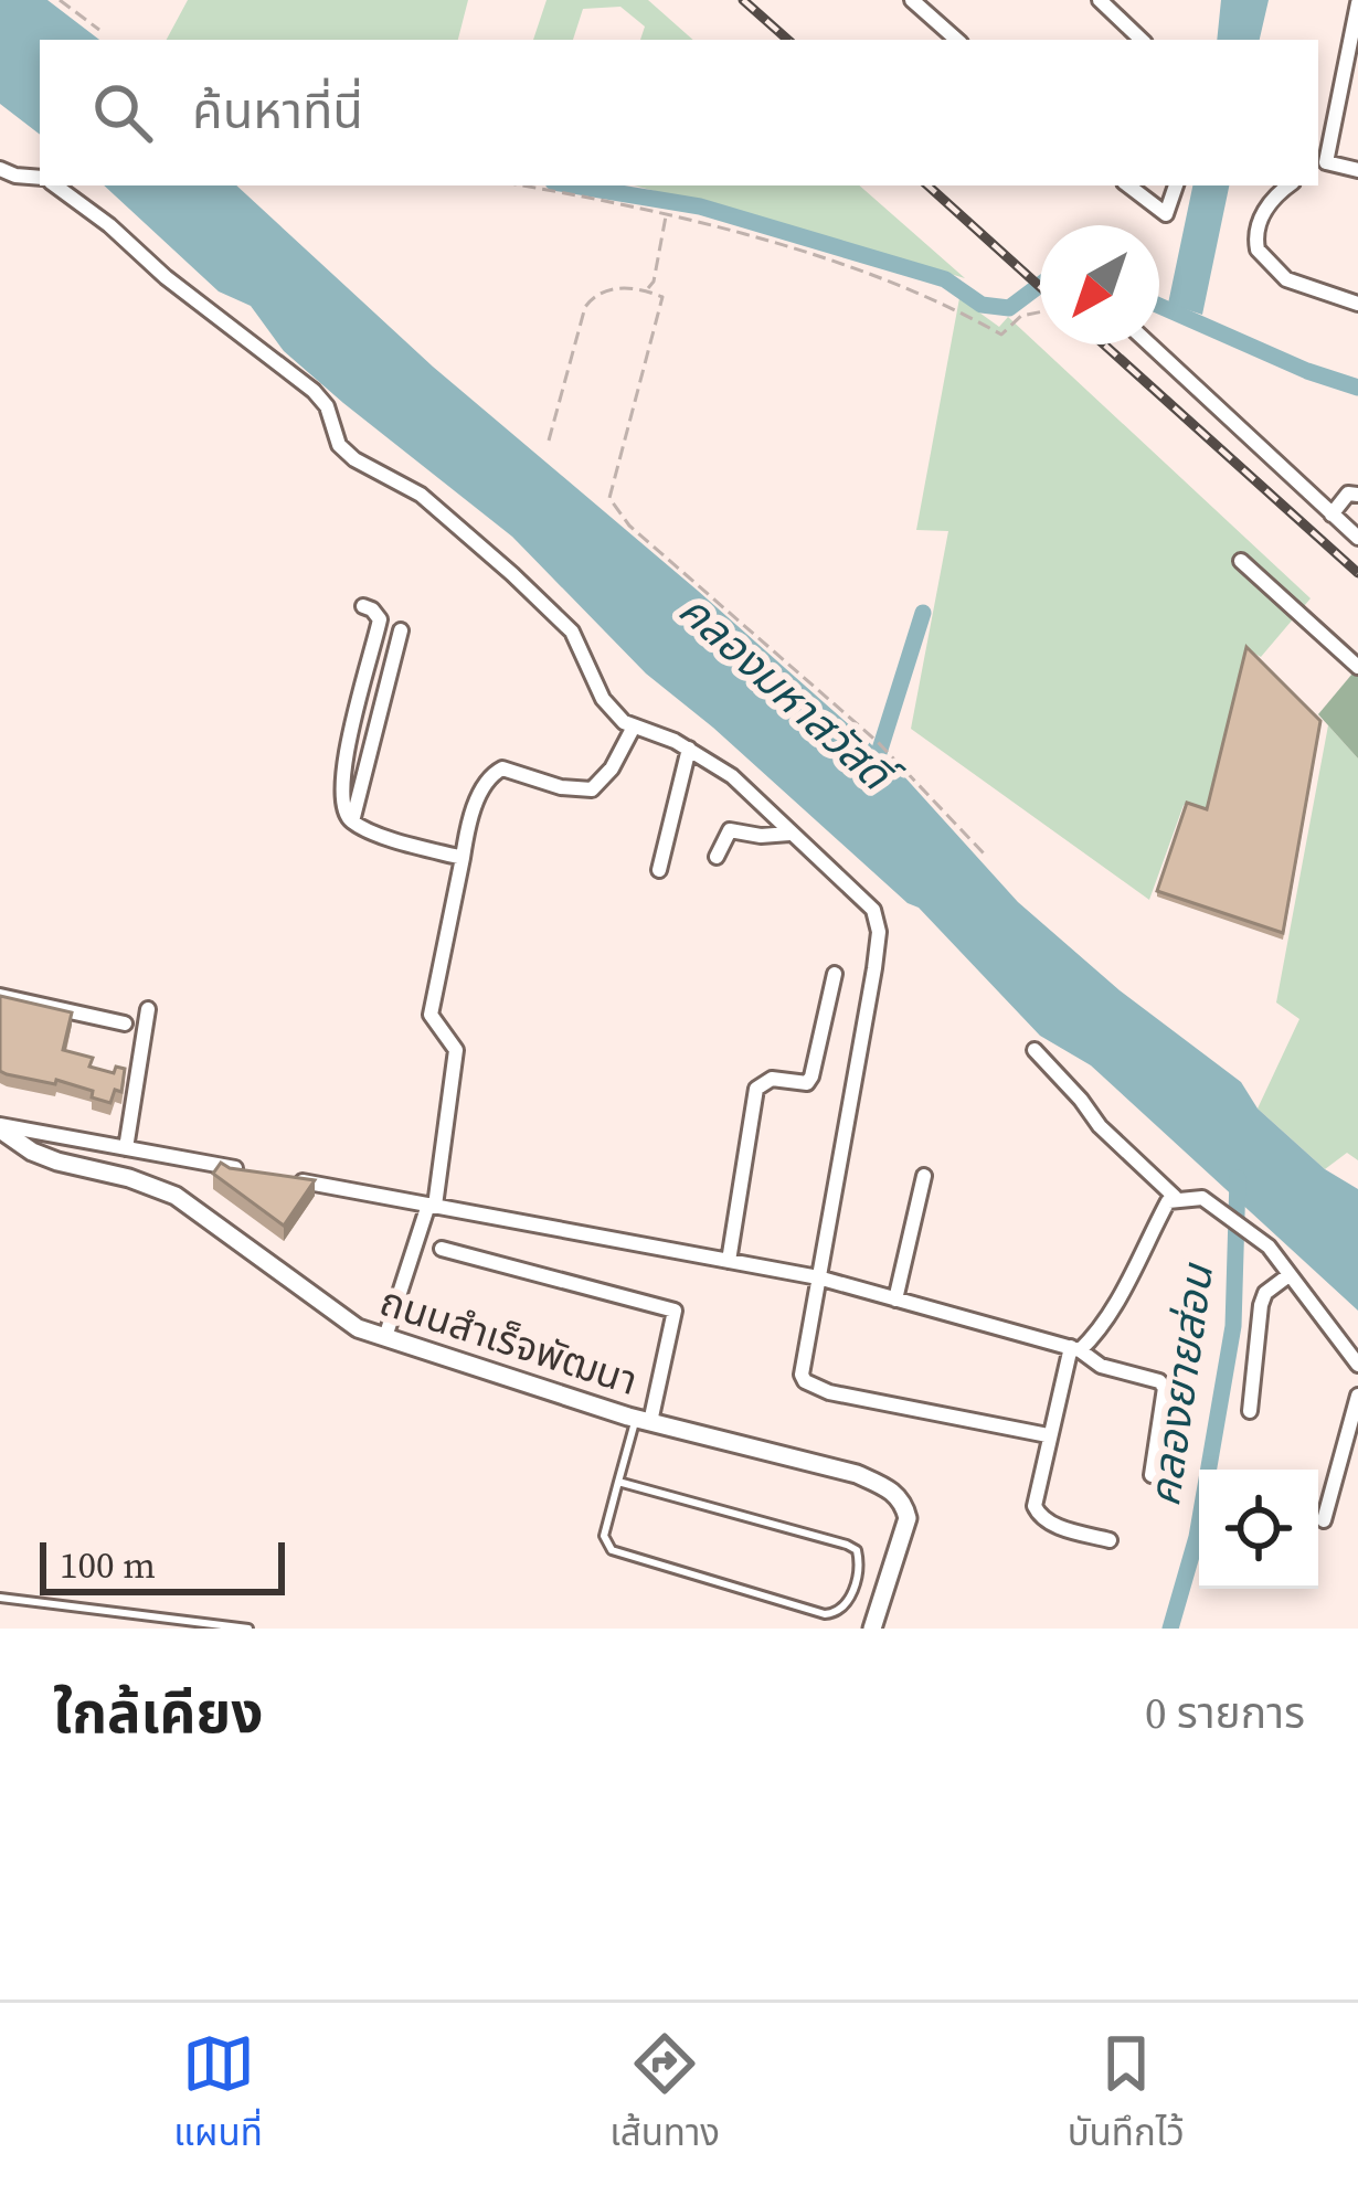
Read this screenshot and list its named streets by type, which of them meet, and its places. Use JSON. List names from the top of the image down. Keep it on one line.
{"streets":{"street":["ถนนสำเร็จพัฒนา"]},"water":["คลองมหาสวัสดิ์","คลองยายส่อน"],"scale_bar":"100 m","north":"bottom left","page":{"search":"ค้นหาที่นี่","scale":"100 m","heading":["ใกล้เคียง","0 รายการ"],"nav":["แผนที่","เส้นทาง","บันทึกไว้"]}}
